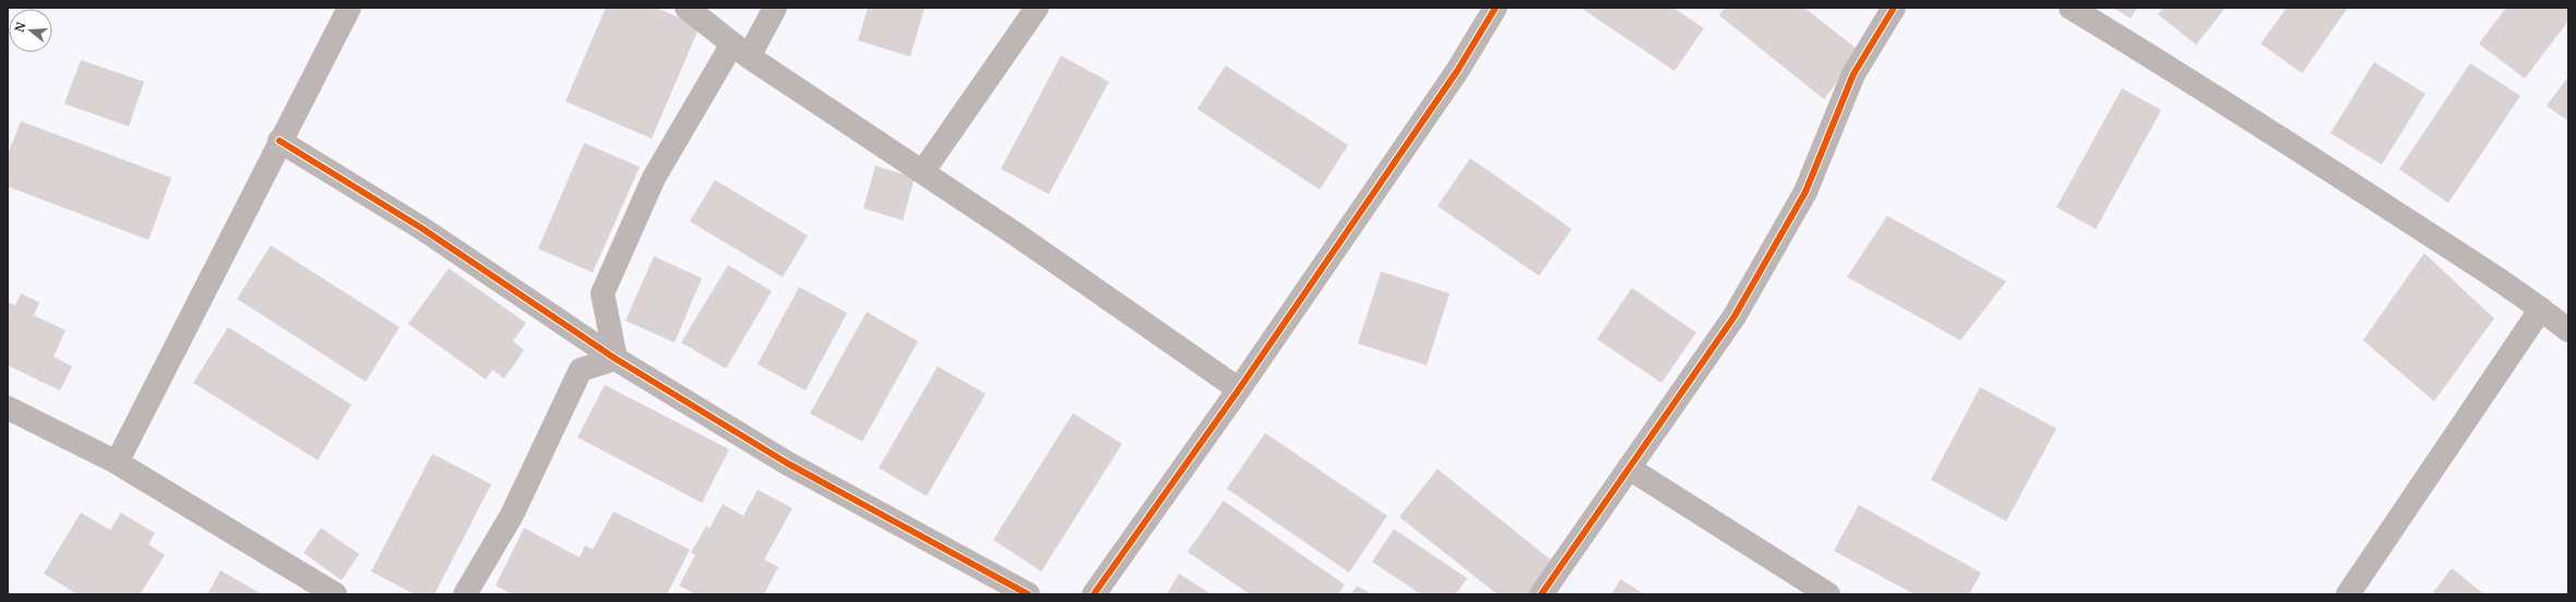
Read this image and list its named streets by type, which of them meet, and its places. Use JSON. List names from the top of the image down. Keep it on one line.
{"north":"left"}
